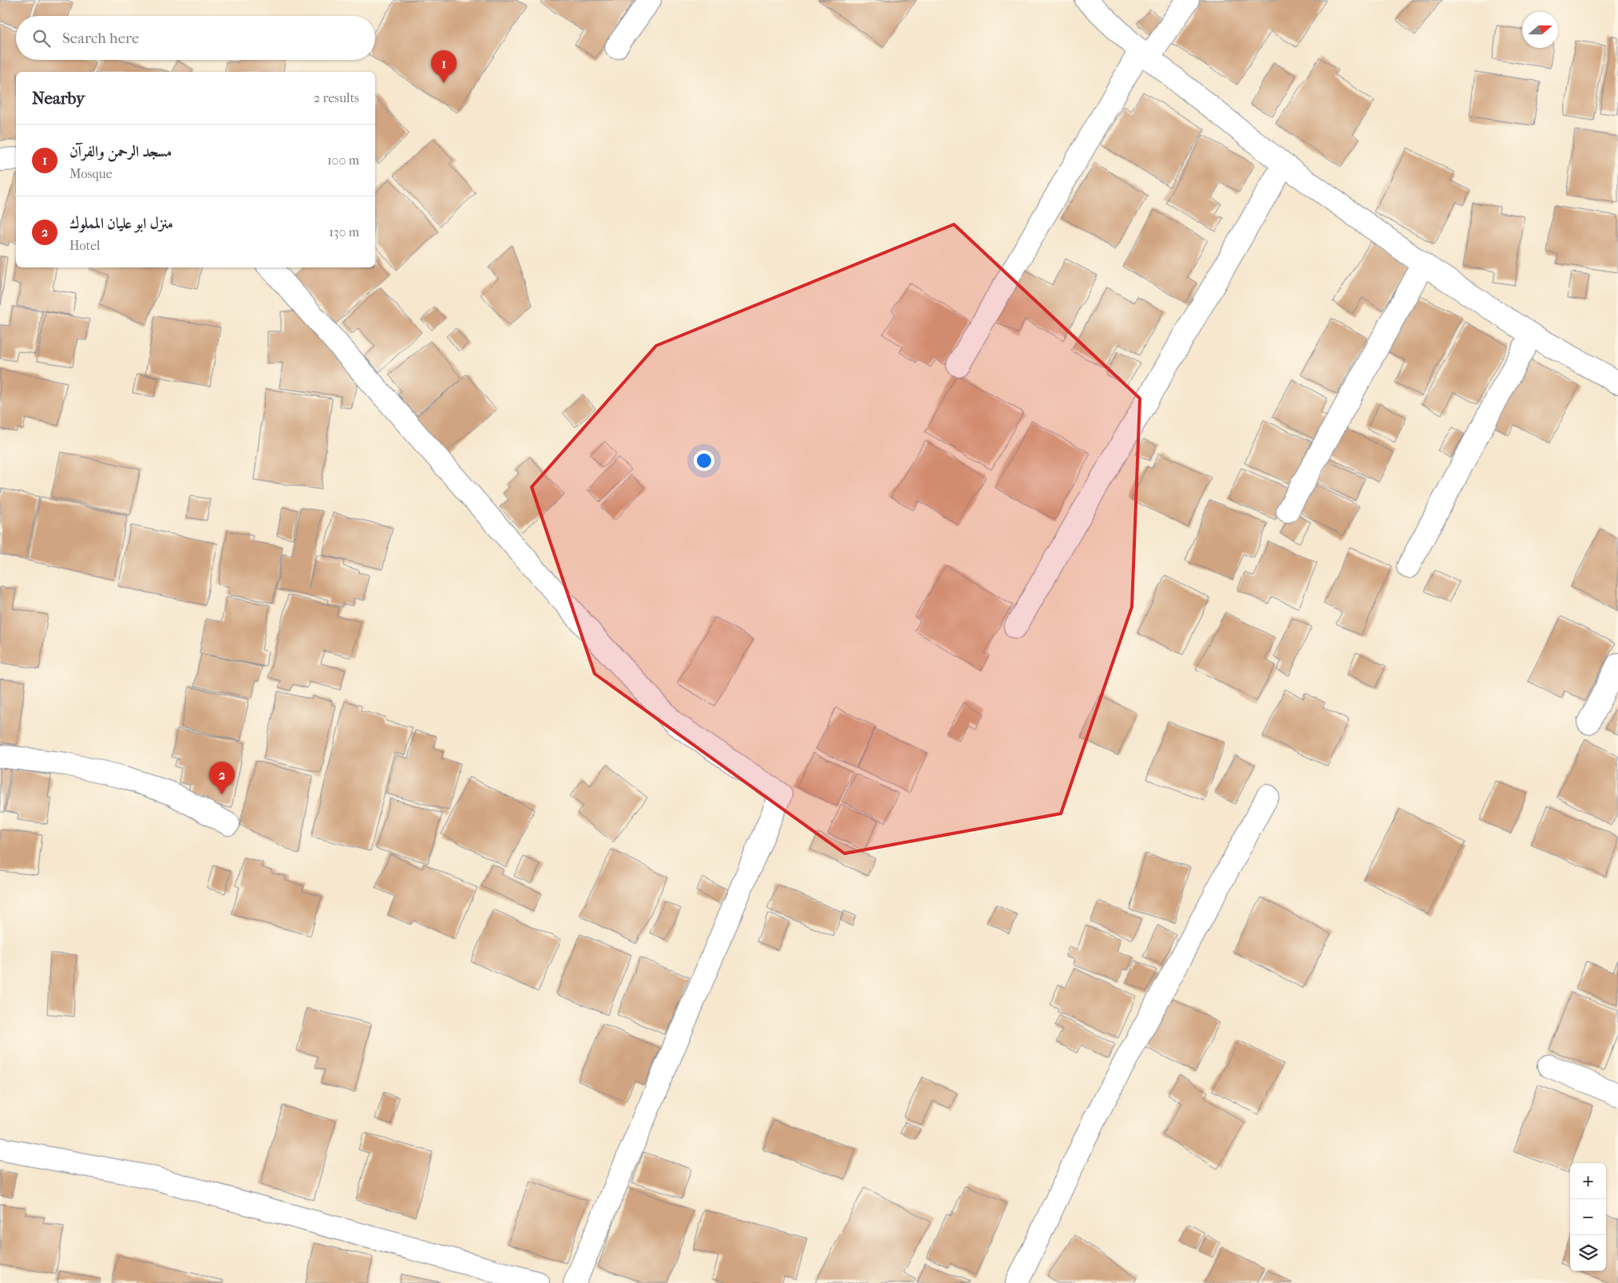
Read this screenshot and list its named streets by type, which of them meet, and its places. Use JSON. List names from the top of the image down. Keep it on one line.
{"north":"right","page":{"search":"Search here","pins":["1","2"],"heading":["Nearby","2 results"],"list":[{"mark":"1","name":"مسجد الرحمن والفرآن","note":"Mosque","value":"100 m"},{"mark":"2","name":"منزل ابو عليان المملوك","note":"Hotel","value":"130 m"}],"map_buttons":["+","−"]}}
